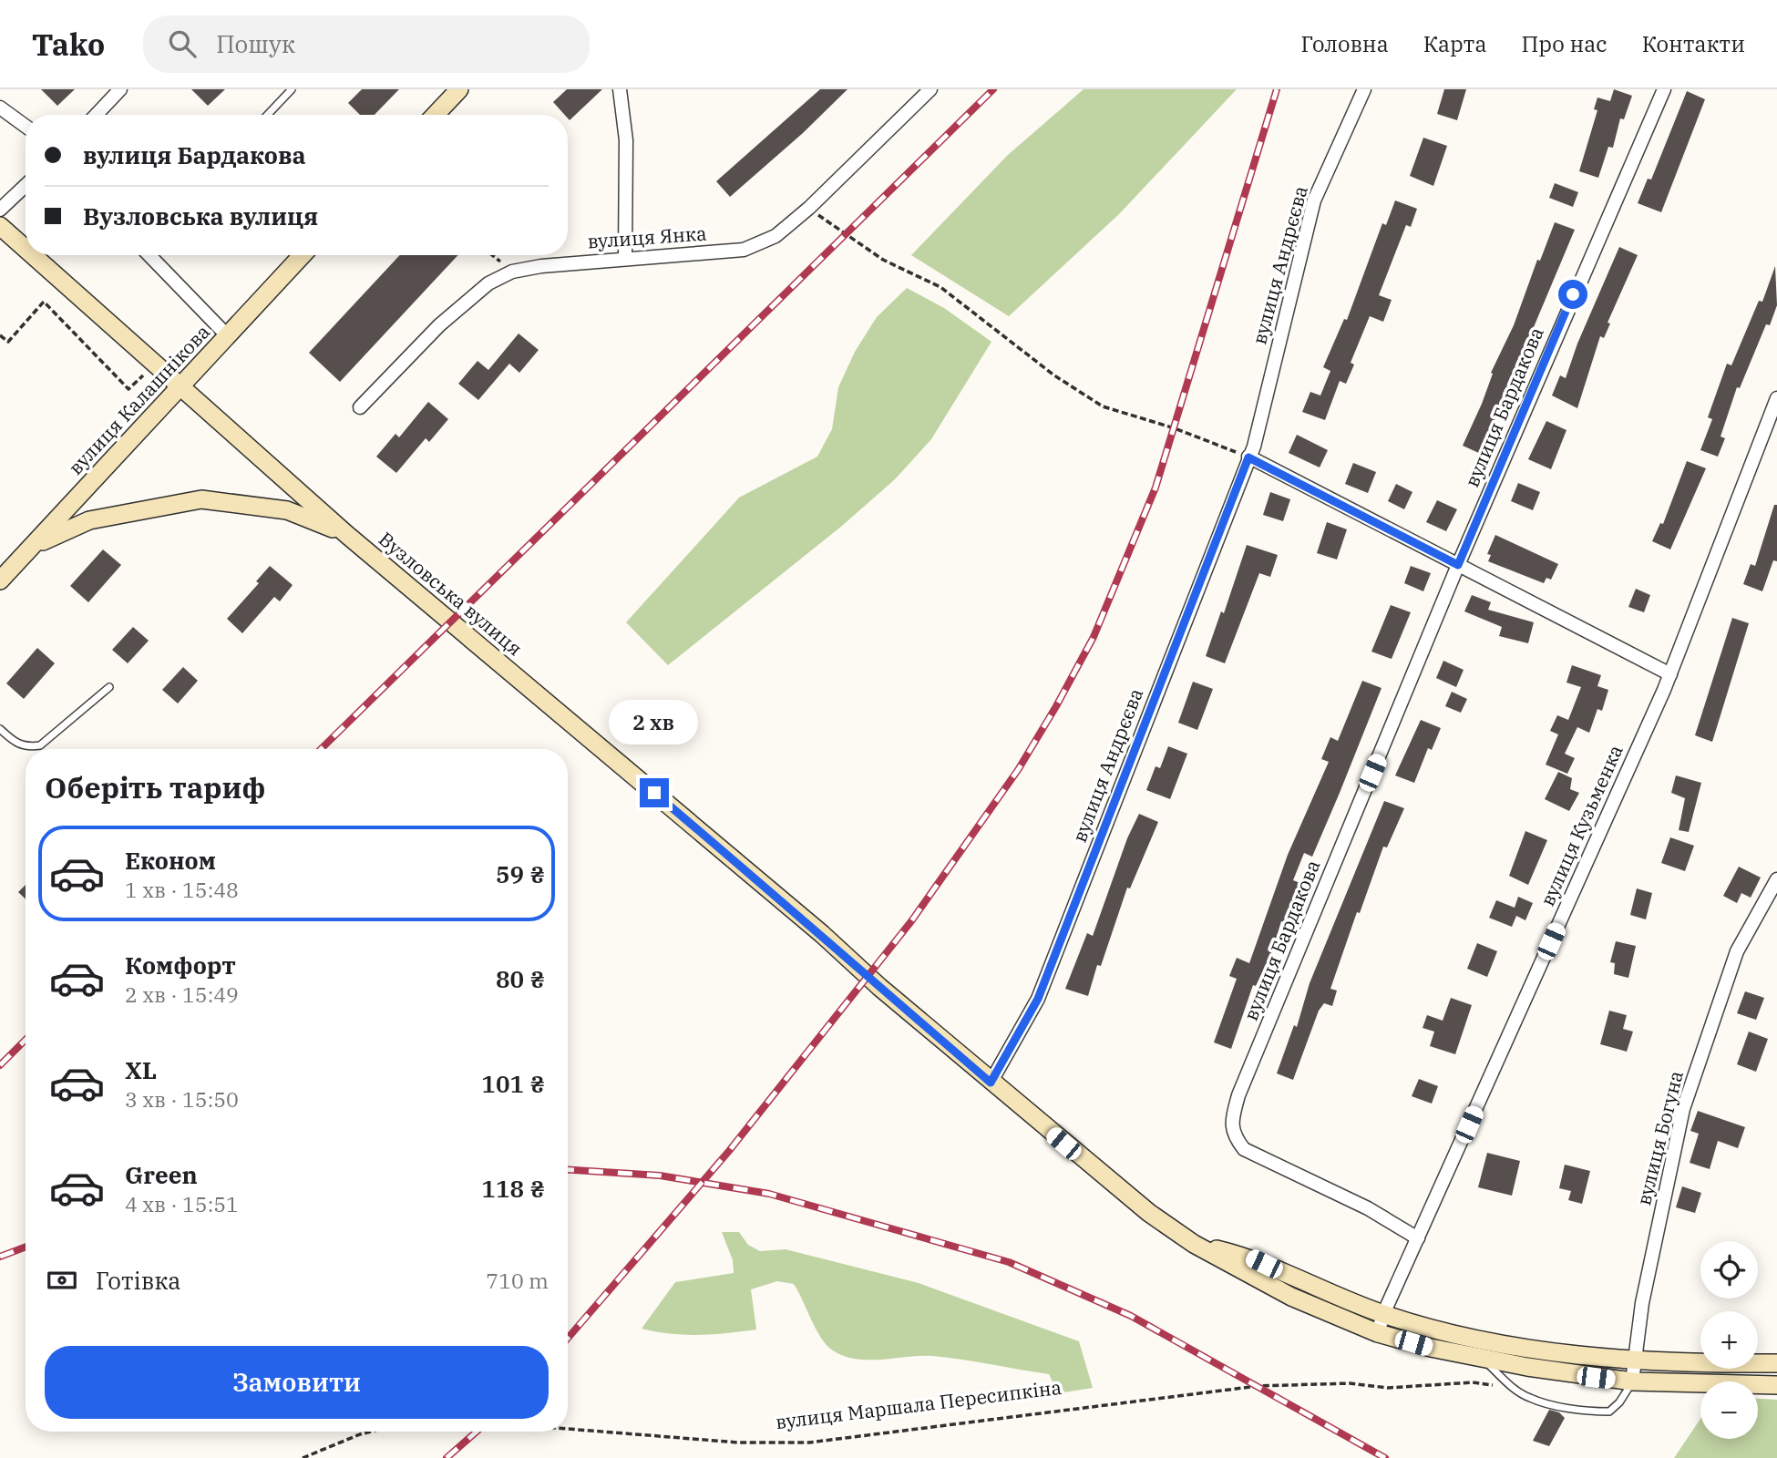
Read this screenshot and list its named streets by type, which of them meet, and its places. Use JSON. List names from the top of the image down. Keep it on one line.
{"streets":{"main road":["вулиця Калашнікова","Вузловська вулиця"],"street":["вулиця Янка","вулиця Андрєєва","вулиця Бардакова","вулиця Кузьменка","вулиця Богуна"],"path":["вулиця Маршала Пересипкіна"]},"crossings":[["вулиця Андрєєва","Вузловська вулиця"],["вулиця Калашнікова","Вузловська вулиця"],["вулиця Бардакова","вулиця Кузьменка"]],"page":{"header":"Tako","search":"Пошук","nav":["Головна","Карта","Про нас","Контакти"],"banner":["вулиця Бардакова","Вузловська вулиця"],"bubble":"2 хв","heading":"Оберіть тариф","list":[{"name":"Економ","note":"1 хв · 15:48","value":"59 ₴"},{"name":"Комфорт","note":"2 хв · 15:49","value":"80 ₴"},{"name":"XL","note":"3 хв · 15:50","value":"101 ₴"},{"name":"Green","note":"4 хв · 15:51","value":"118 ₴"}],"map_buttons":["+","−"],"pay":["Готівка","710 m"],"buttons":"Замовити"}}
